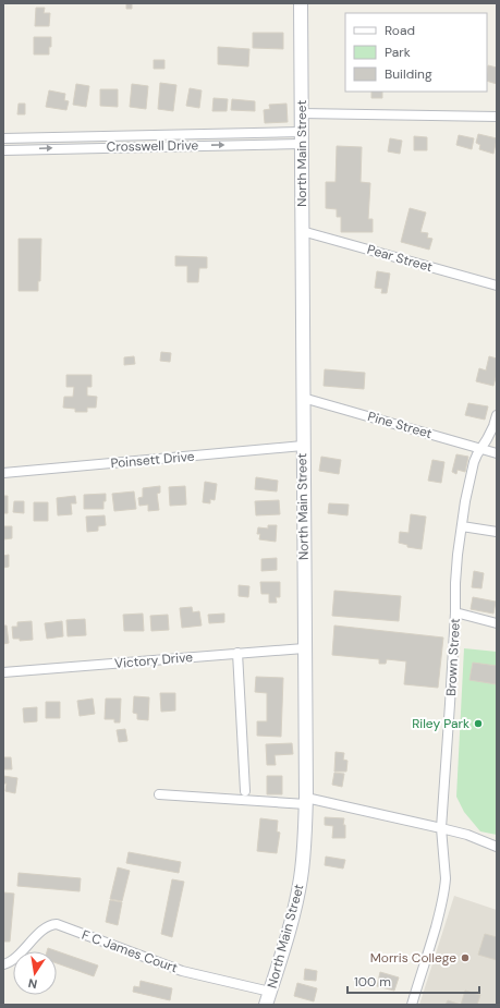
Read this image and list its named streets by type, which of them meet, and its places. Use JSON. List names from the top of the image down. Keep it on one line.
{"streets":{"main road":["North Main Street"],"street":["Crosswell Drive","Pear Street","Pine Street","Poinsett Drive","Brown Street","Victory Drive","F C James Court"]},"crossings":[["Crosswell Drive","North Main Street"],["North Main Street","Pear Street"],["North Main Street","Pine Street"],["North Main Street","Poinsett Drive"],["North Main Street","Victory Drive"],["North Main Street","F C James Court"],["Pine Street","Brown Street"]],"places":["Riley Park","Morris College"],"legend":["Road","Park","Building"],"scale_bar":"100 m","north":"bottom"}
